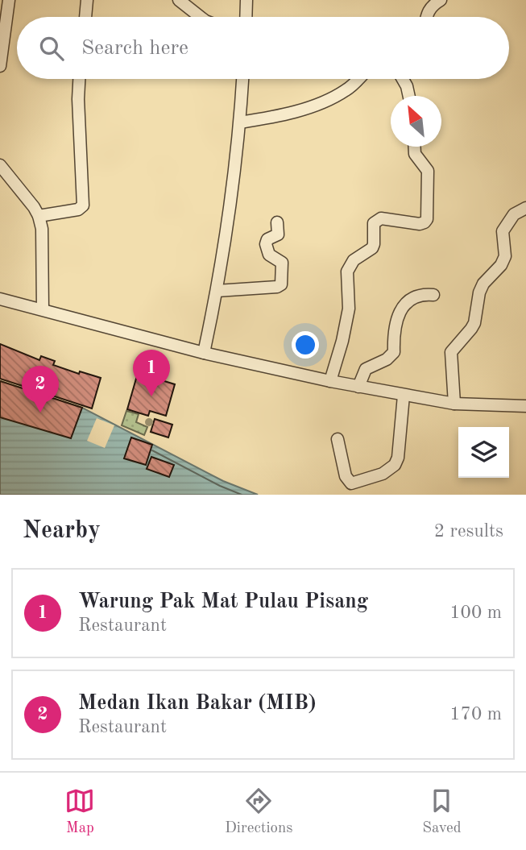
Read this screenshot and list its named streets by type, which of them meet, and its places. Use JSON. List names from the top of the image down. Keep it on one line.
{"north":"top left","page":{"search":"Search here","pins":["1","2"],"heading":["Nearby","2 results"],"list":[{"mark":"1","name":"Warung Pak Mat Pulau Pisang","note":"Restaurant","value":"100 m"},{"mark":"2","name":"Medan Ikan Bakar (MIB)","note":"Restaurant","value":"170 m"}],"nav":["Map","Directions","Saved"]}}
